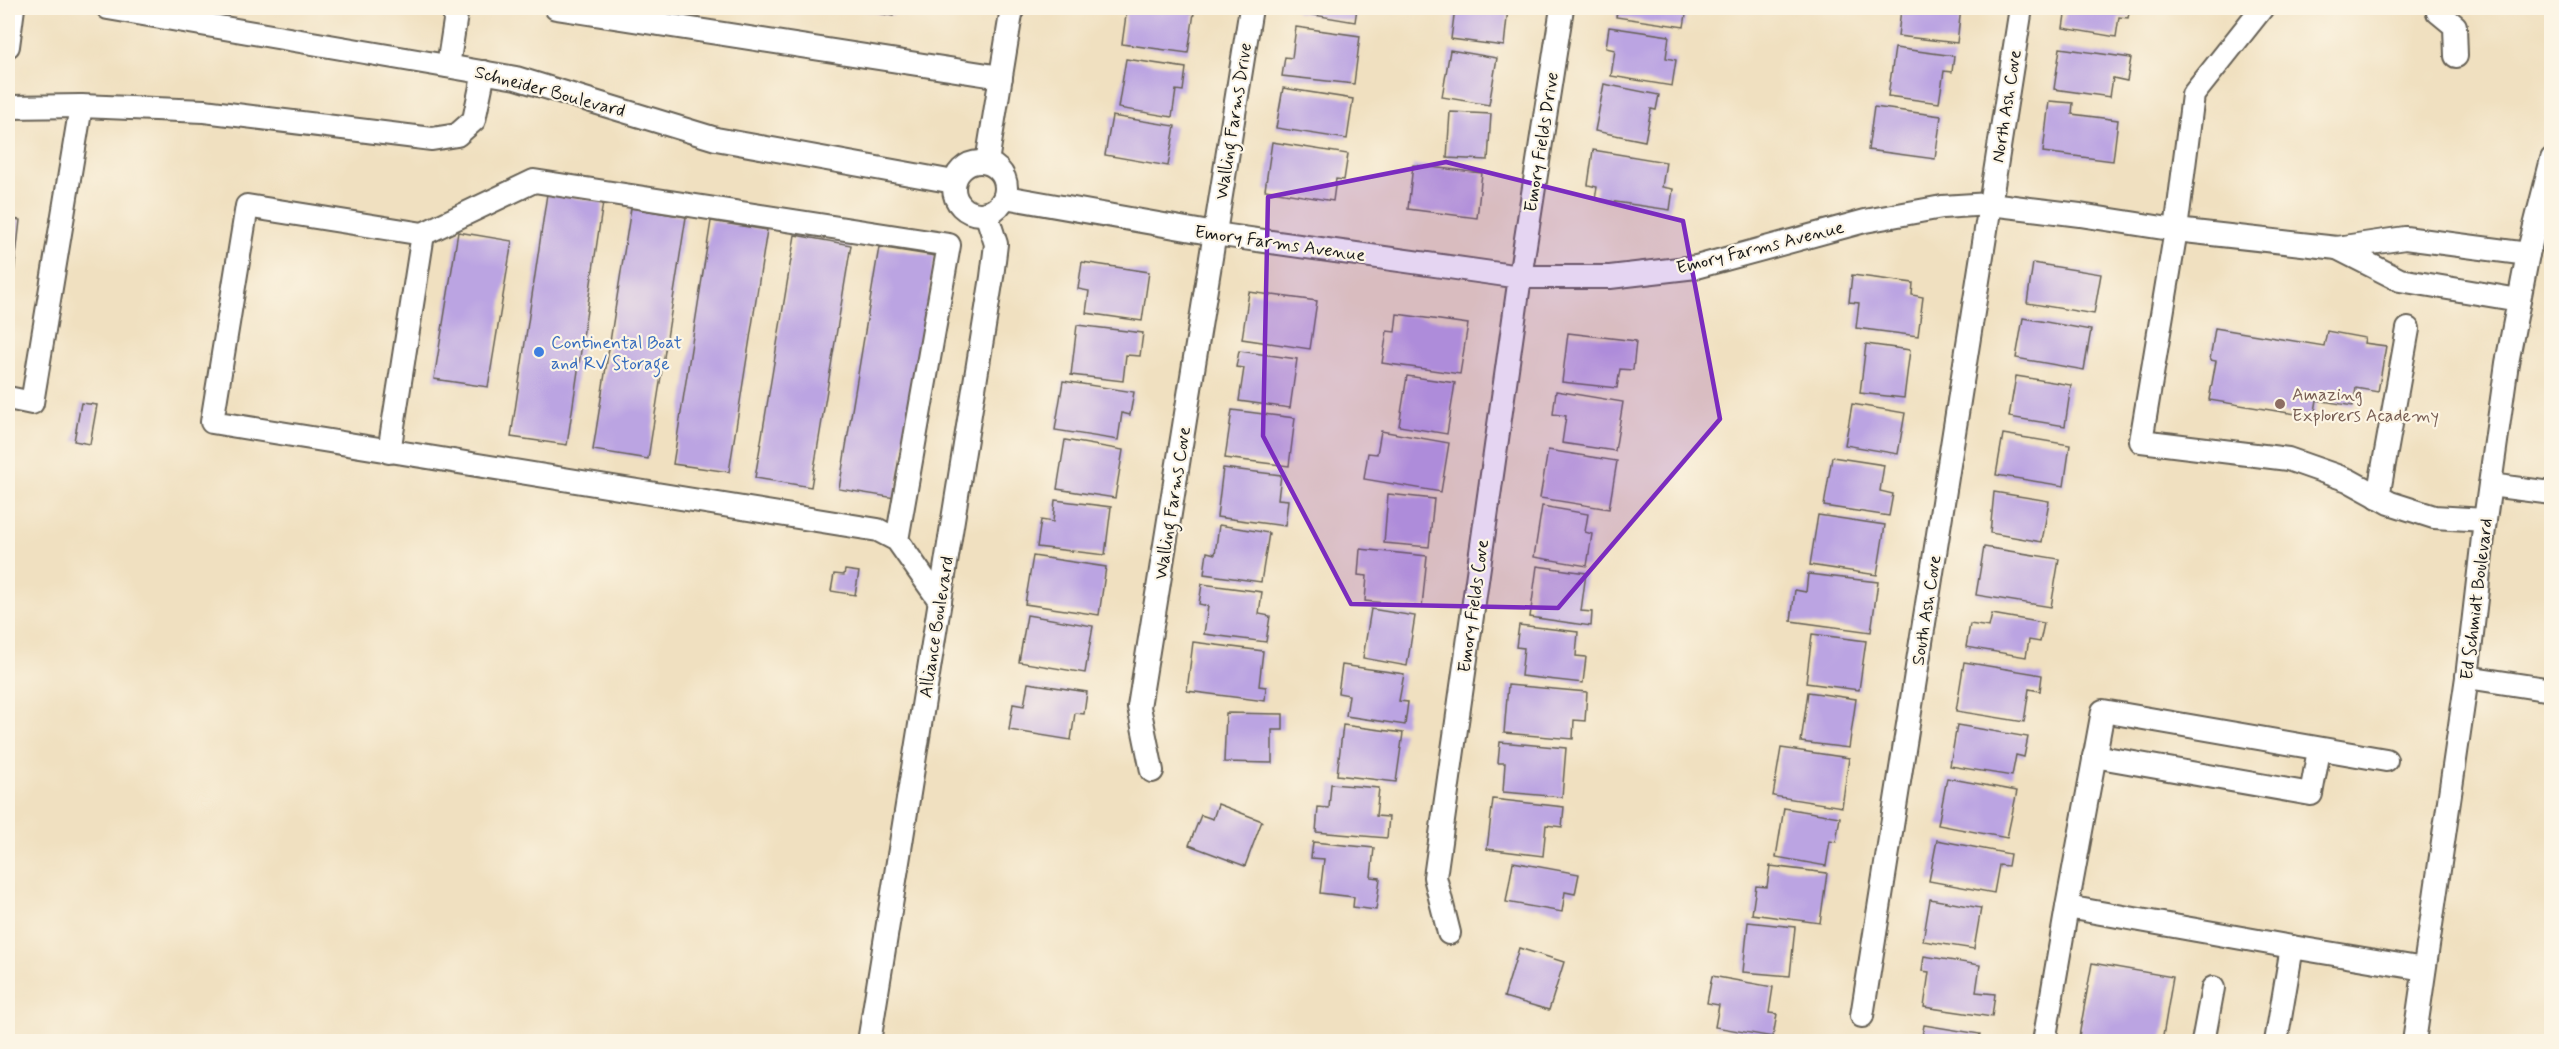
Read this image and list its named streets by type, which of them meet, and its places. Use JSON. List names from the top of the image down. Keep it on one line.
{"streets":{"street":["Schneider Boulevard","North Ash Cove","Walling Farms Drive","Emory Fields Drive","Emory Farms Avenue","Walling Farms Cove","Ed Schmidt Boulevard","Emory Fields Cove","South Ash Cove","Alliance Boulevard"]},"crossings":[["Schneider Boulevard","Emory Farms Avenue"],["Schneider Boulevard","Alliance Boulevard"],["North Ash Cove","Emory Farms Avenue"],["North Ash Cove","South Ash Cove"],["Walling Farms Drive","Emory Farms Avenue"],["Walling Farms Drive","Walling Farms Cove"],["Emory Fields Drive","Emory Farms Avenue"],["Emory Fields Drive","Emory Fields Cove"],["Emory Farms Avenue","Walling Farms Cove"],["Emory Farms Avenue","Ed Schmidt Boulevard"],["Emory Farms Avenue","Emory Fields Cove"],["Emory Farms Avenue","South Ash Cove"],["Emory Farms Avenue","Alliance Boulevard"]],"places":["Continental Boat and RV Storage","Amazing Explorers Academy"]}
